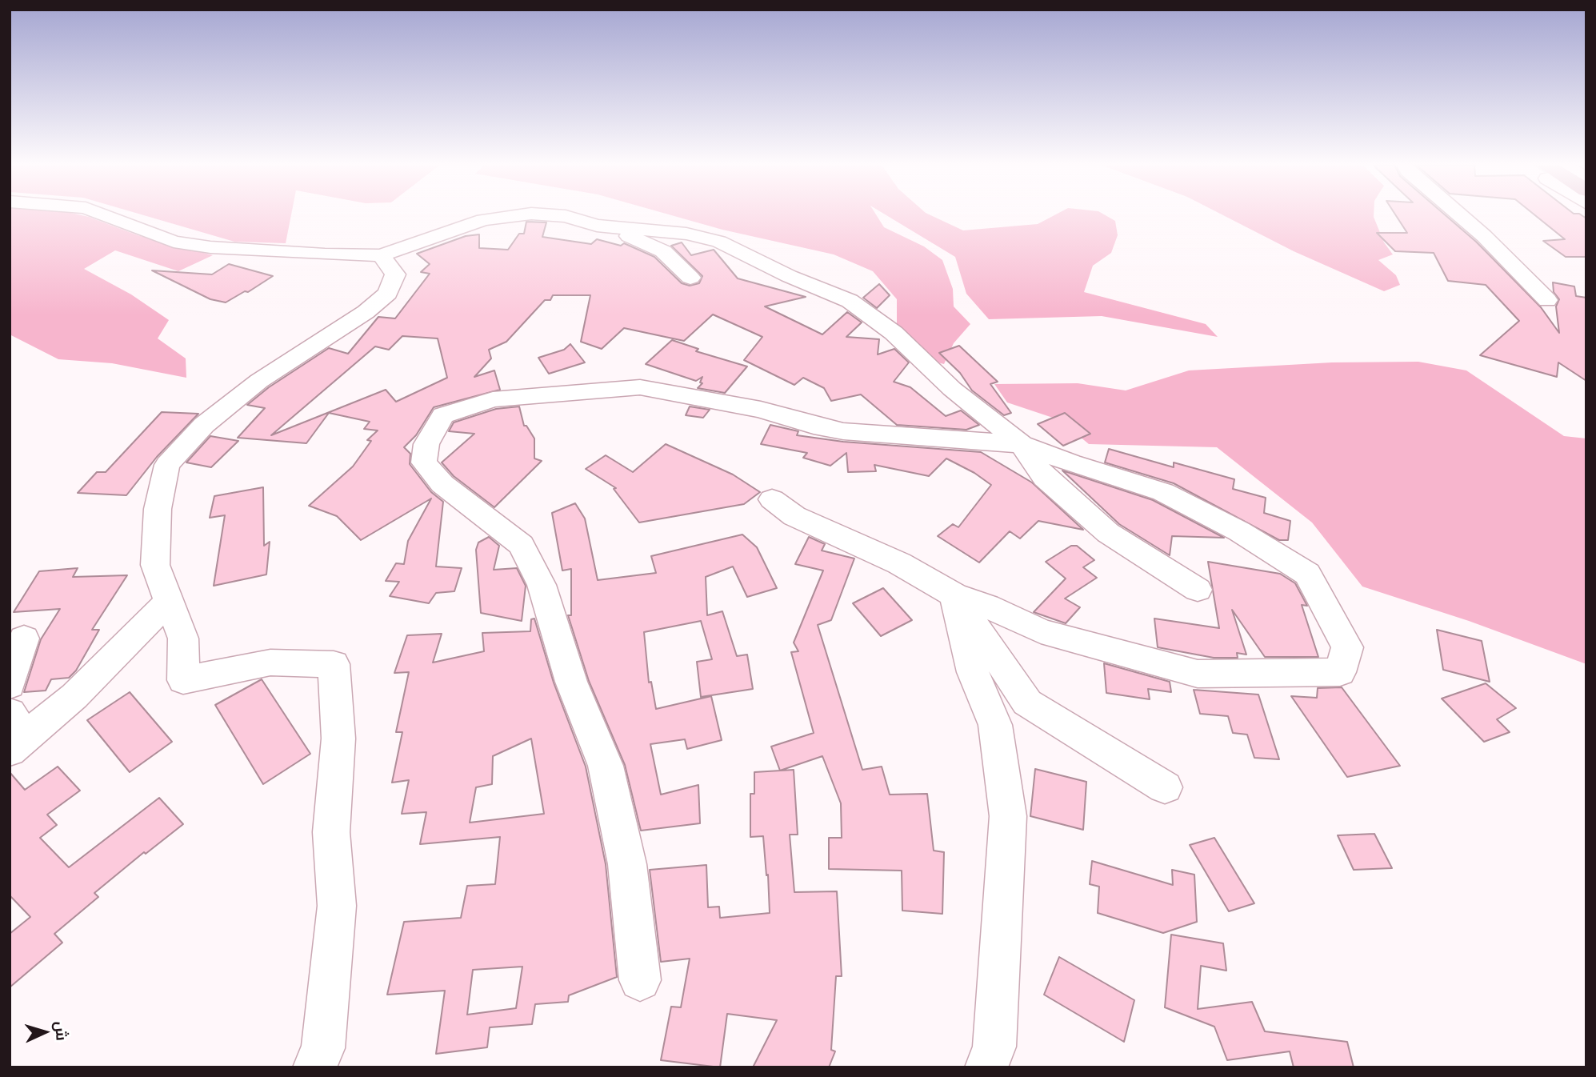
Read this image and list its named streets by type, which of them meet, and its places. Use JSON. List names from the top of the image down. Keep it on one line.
{"north":"right"}
